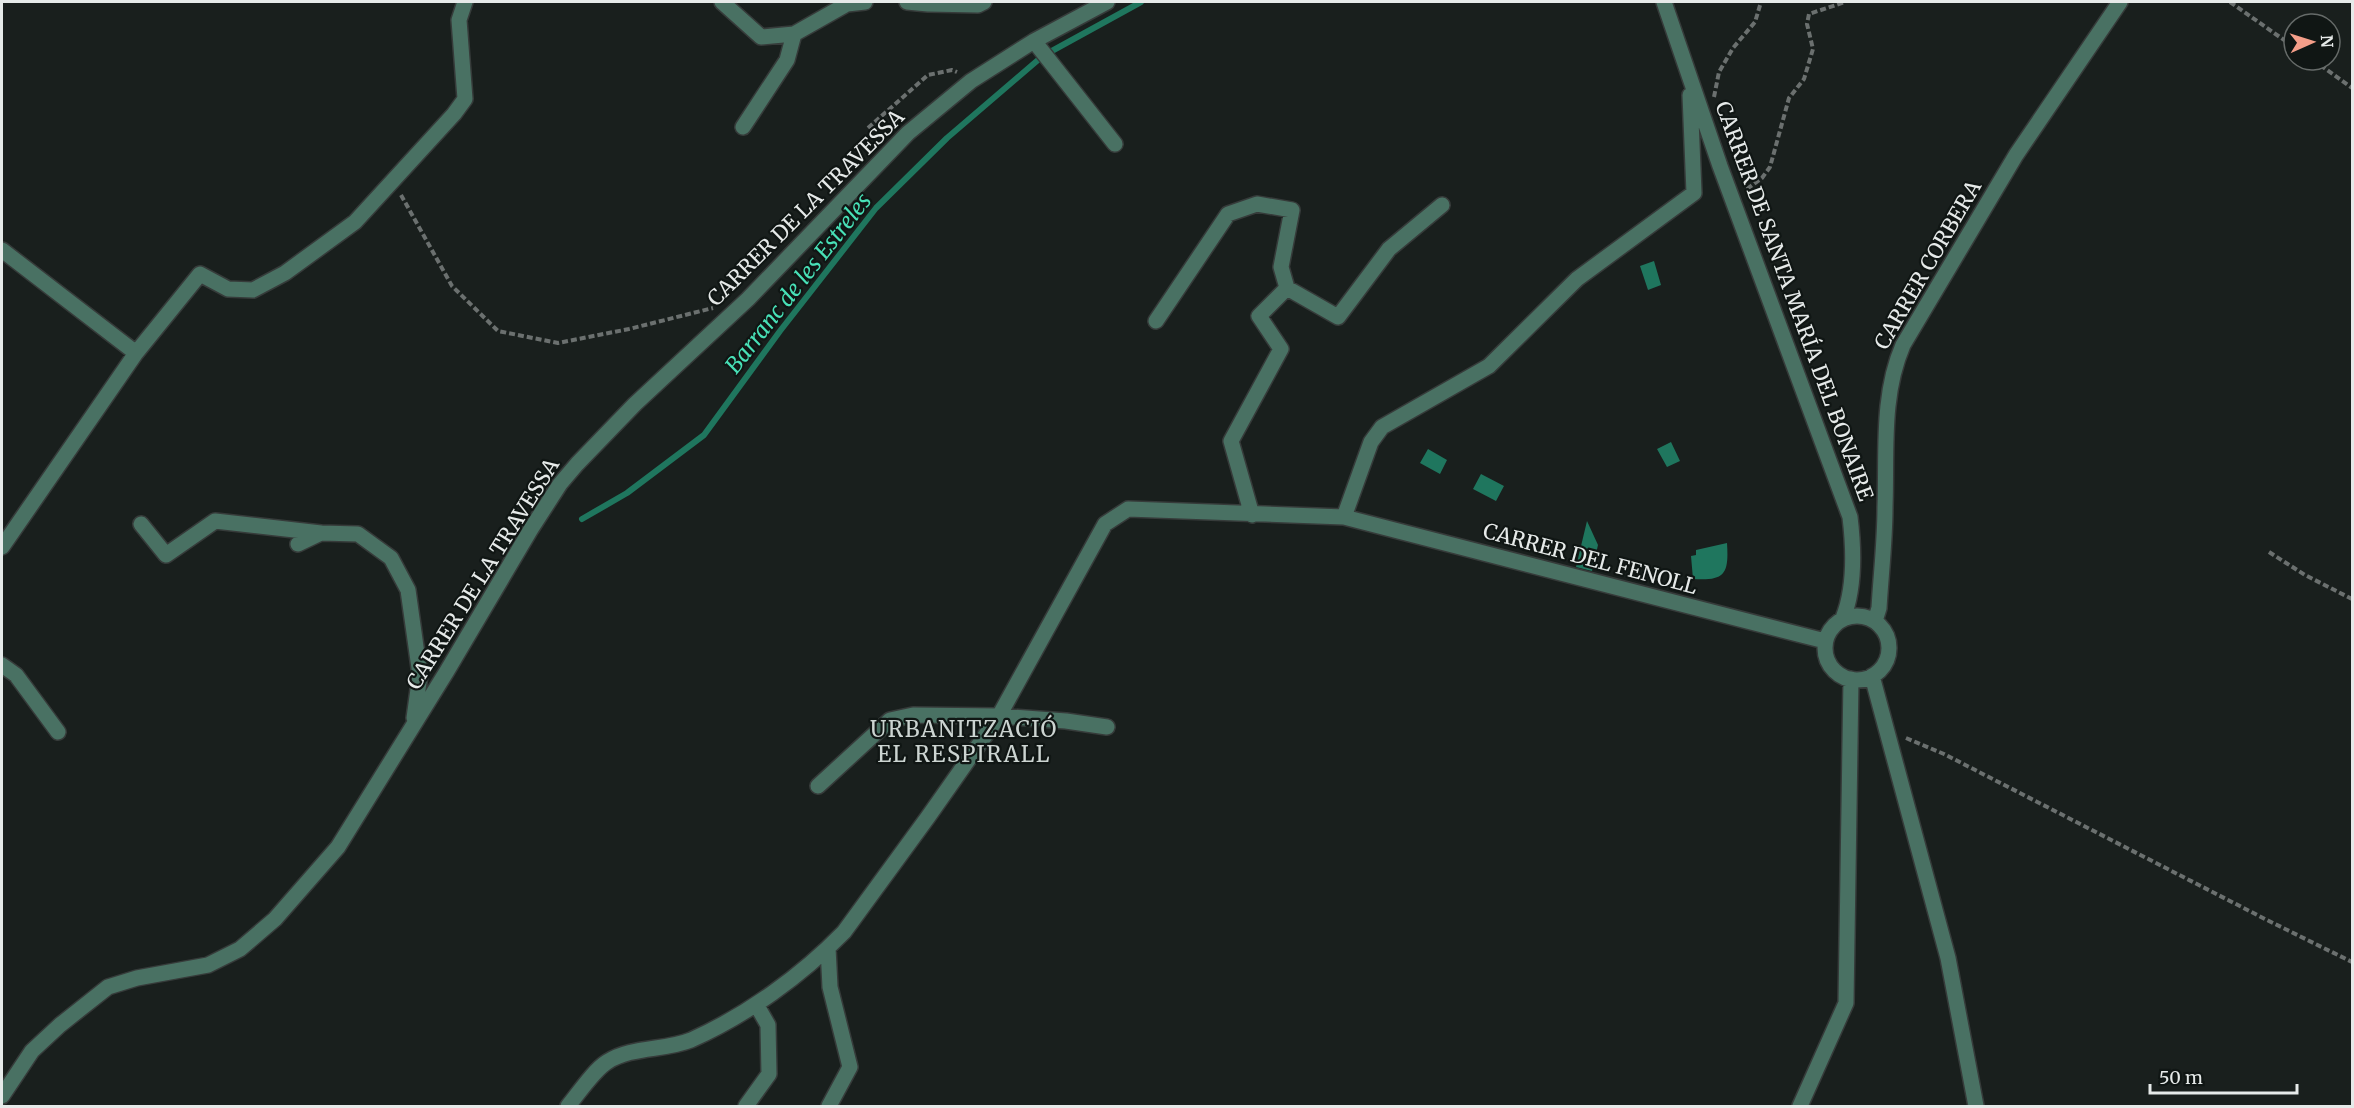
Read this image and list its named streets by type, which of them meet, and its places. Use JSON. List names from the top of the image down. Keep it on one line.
{"streets":{"street":["CARRER DE LA TRAVESSA","CARRER CORBERA","CARRER DE SANTA MARÍA DEL BONAIRE","CARRER DEL FENOLL"]},"crossings":[["CARRER CORBERA","CARRER DE SANTA MARÍA DEL BONAIRE"],["CARRER CORBERA","CARRER DEL FENOLL"],["CARRER DE SANTA MARÍA DEL BONAIRE","CARRER DEL FENOLL"]],"districts":["URBANITZACIÓ EL RESPIRALL"],"water":["Barranc de les Estreles"],"scale_bar":"50 m","north":"right"}
